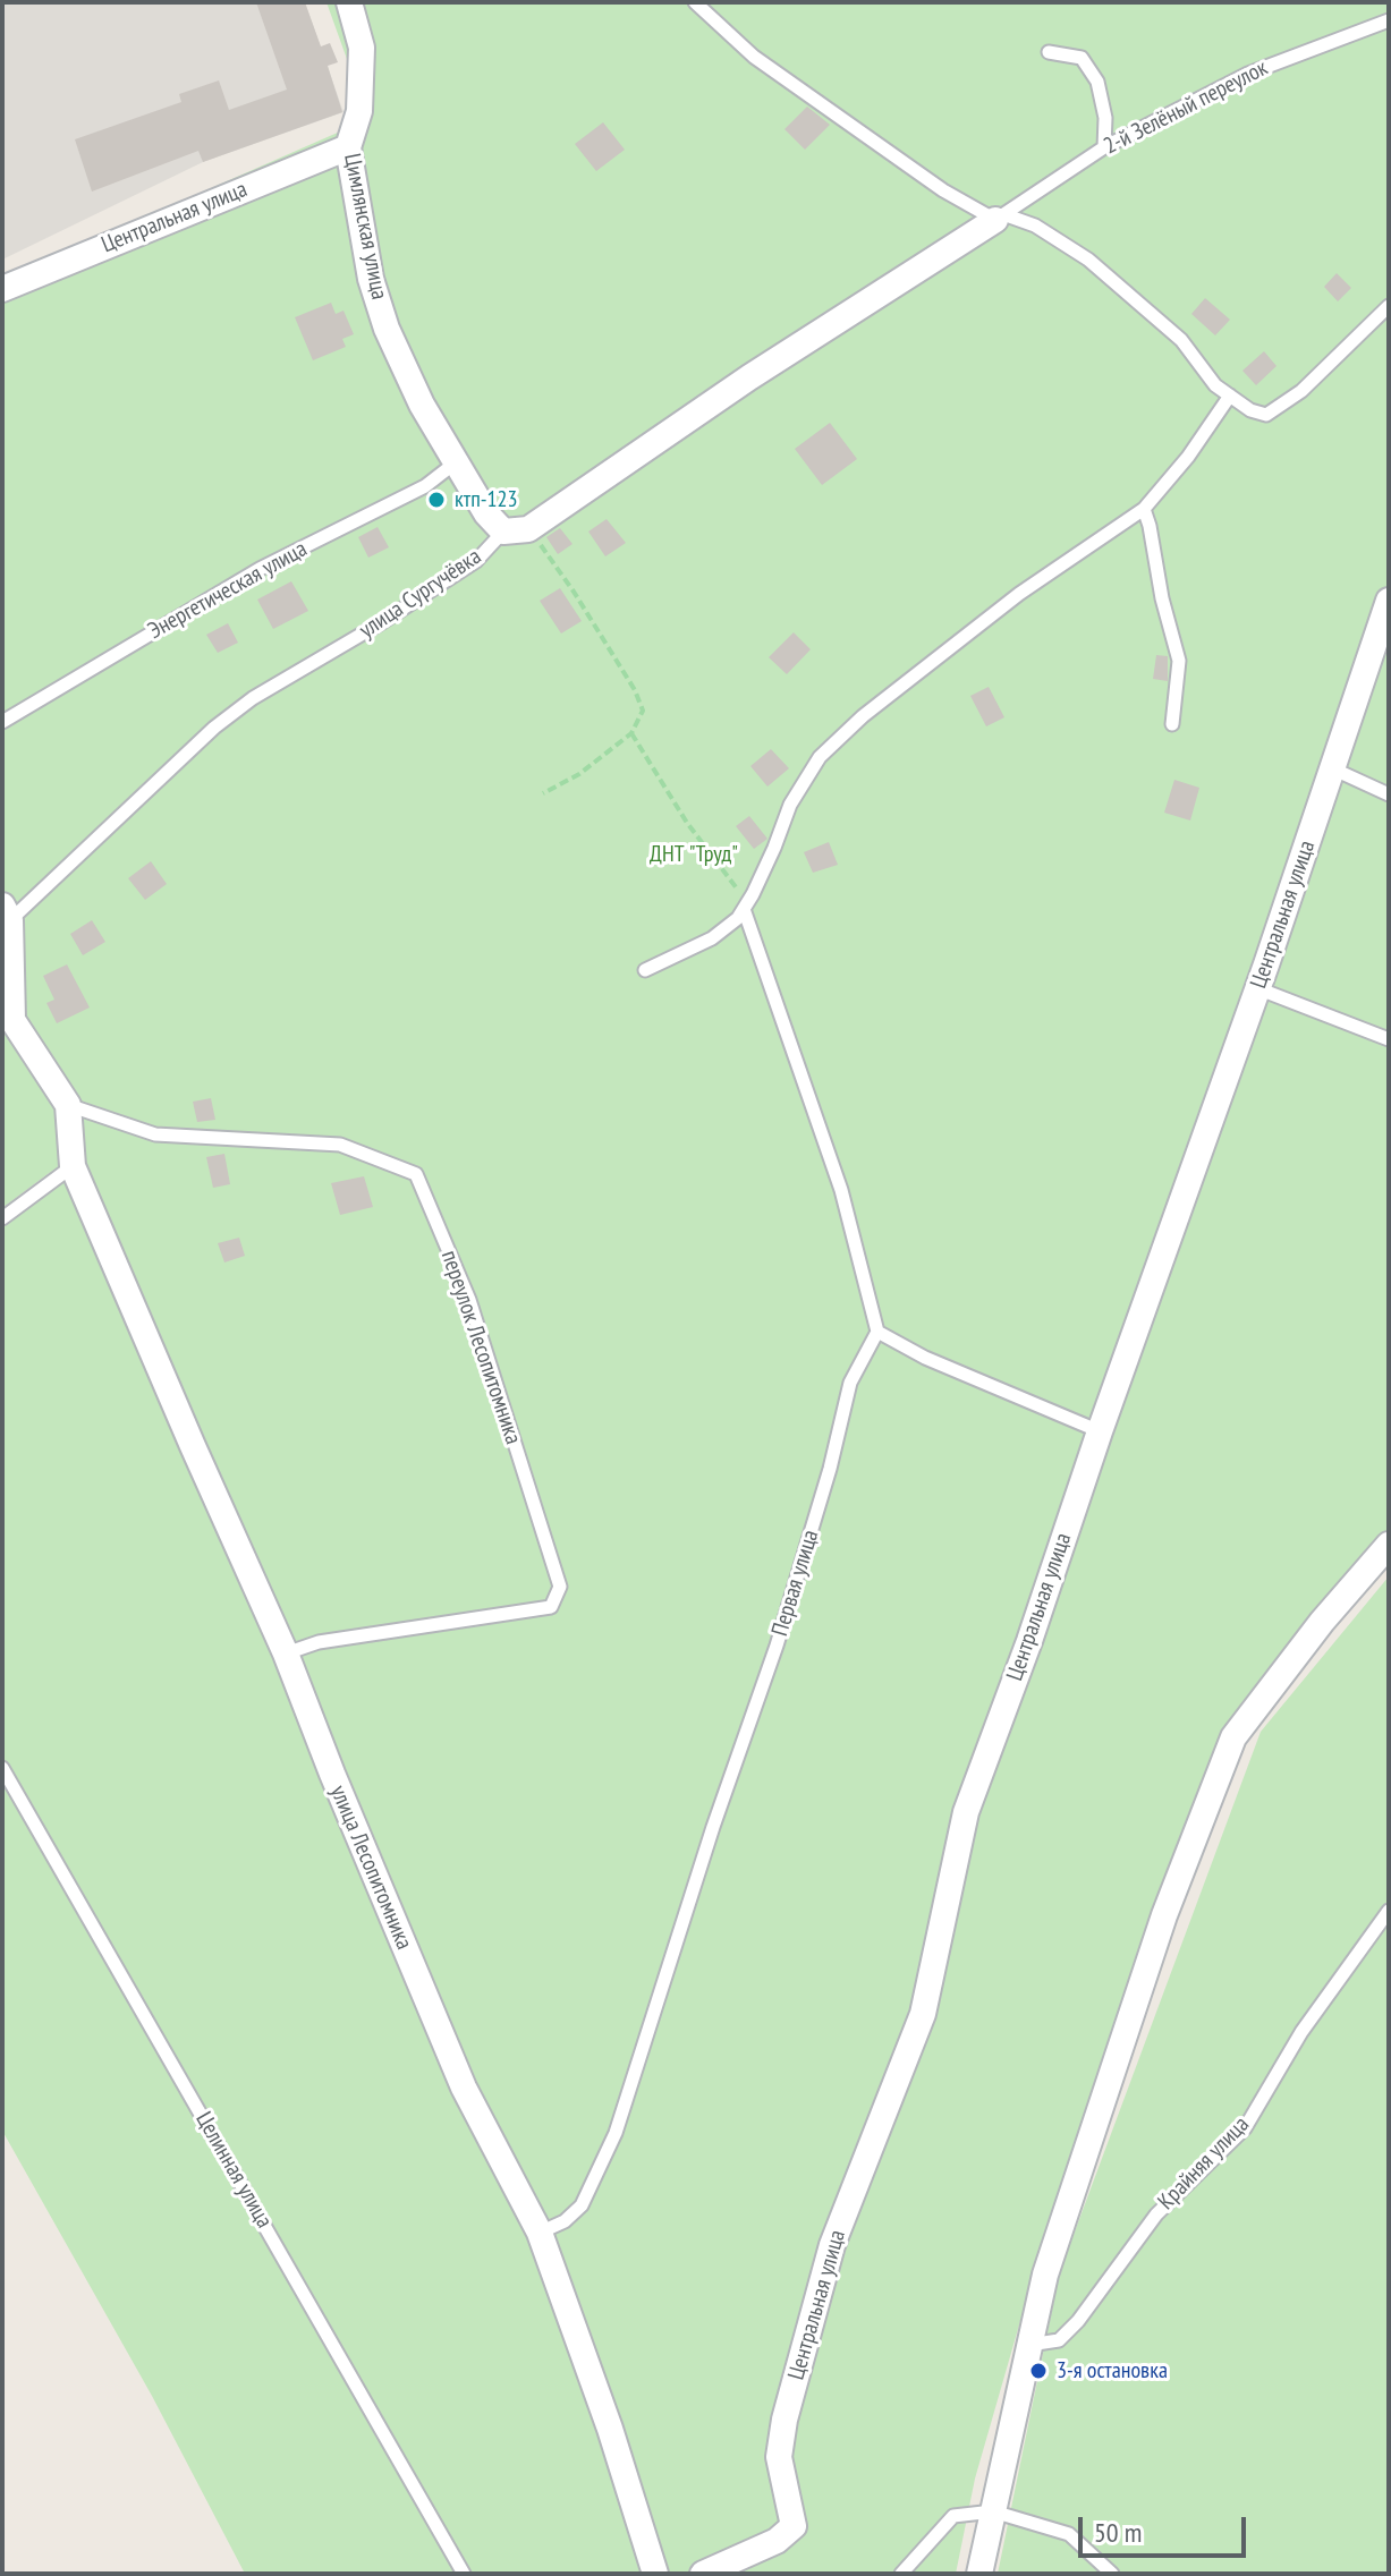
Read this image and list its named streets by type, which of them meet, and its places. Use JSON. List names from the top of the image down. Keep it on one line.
{"streets":{"street":["Центральная улица","Цимлянская улица","улица Сургучёвка","улица Лесопитомника"],"lane":["2-й Зелёный переулок","Энергетическая улица","переулок Лесопитомника","Первая улица","Крайняя улица","Целинная улица"]},"crossings":[["2-й Зелёный переулок","улица Сургучёвка"],["Центральная улица","Цимлянская улица"],["Цимлянская улица","Энергетическая улица"],["Цимлянская улица","улица Сургучёвка"],["переулок Лесопитомника","улица Лесопитомника"],["Первая улица","улица Лесопитомника"]],"parks":["ДНТ \"Труд\""],"places":["ктп-123","3-я остановка"],"scale_bar":"50 m"}
